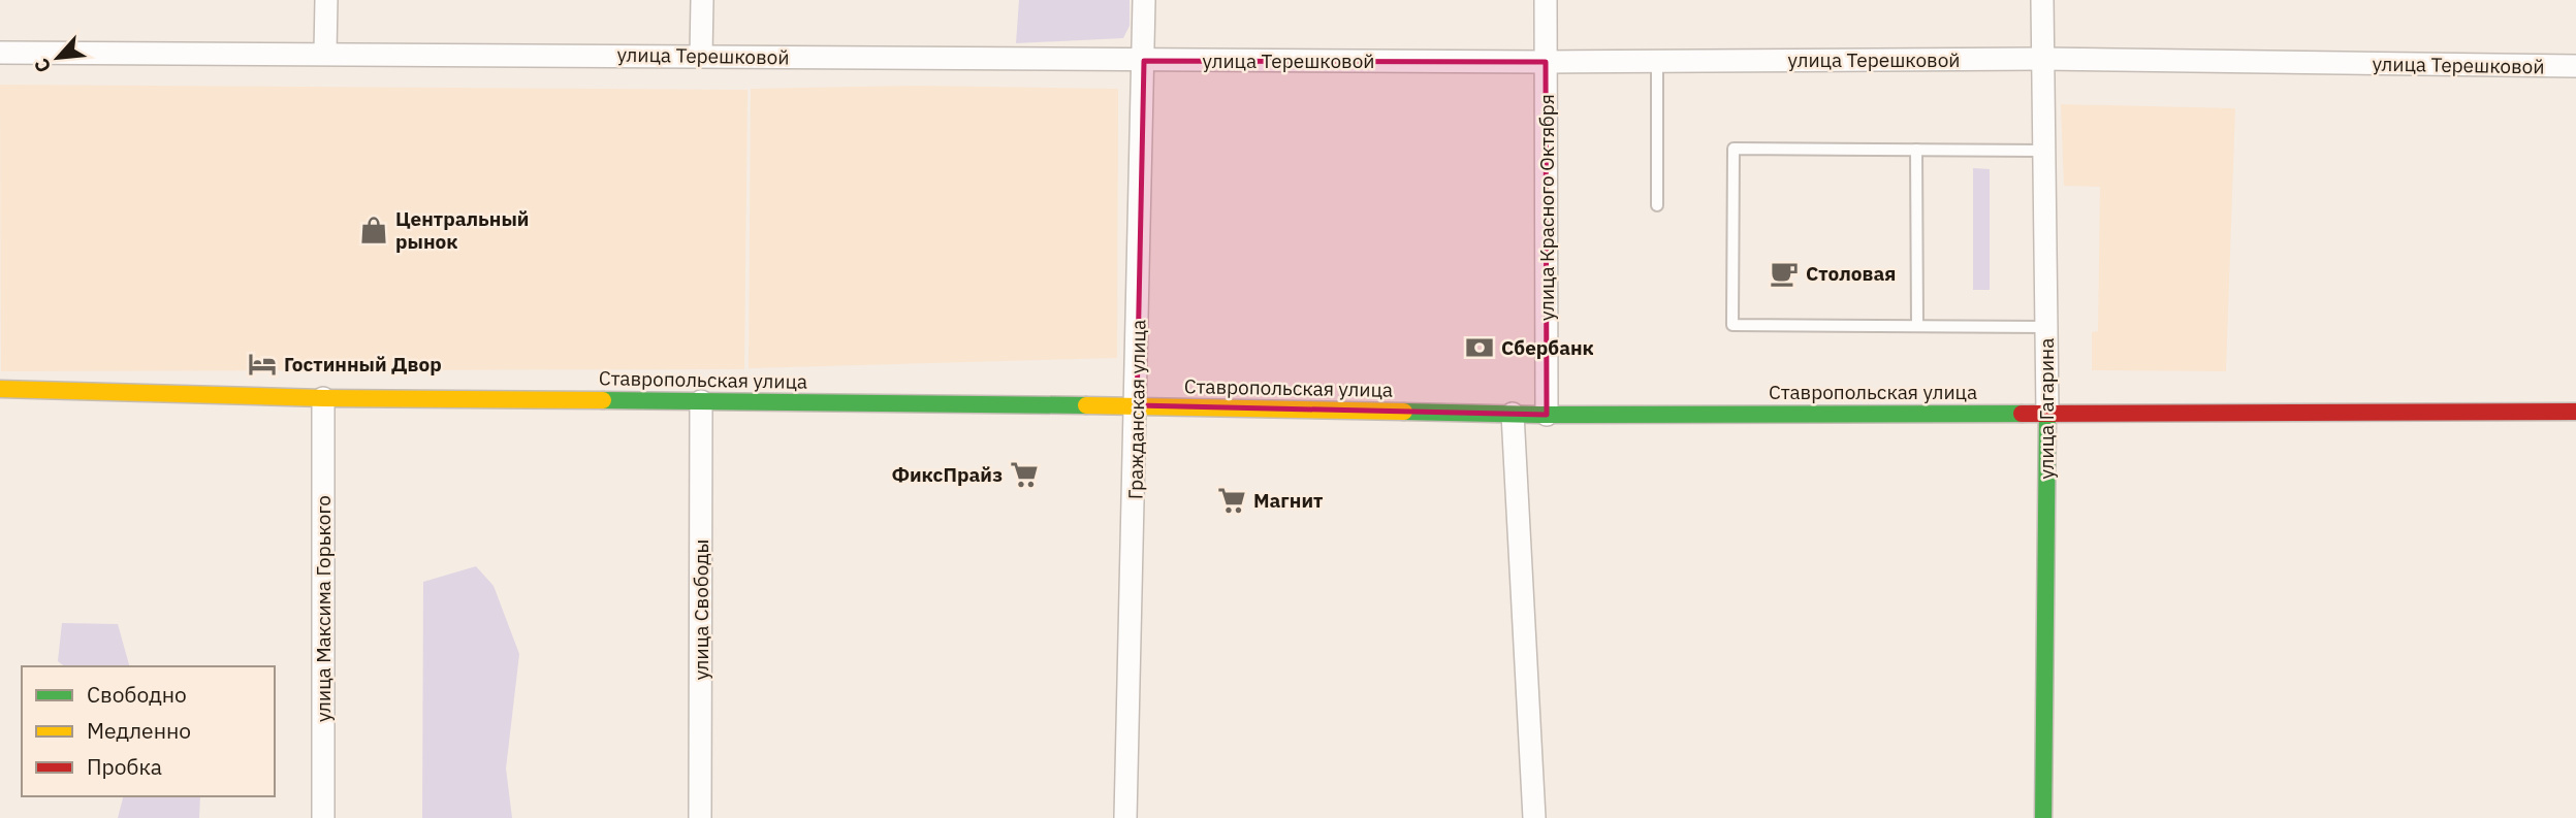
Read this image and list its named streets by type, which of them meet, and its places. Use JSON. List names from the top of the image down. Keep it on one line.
{"streets":{"street":["улица Терешковой","улица Красного Октября","Ставропольская улица","улица Гагарина","Гражданская улица","улица Максима Горького","улица Свободы"]},"crossings":[["улица Терешковой","улица Красного Октября"],["улица Терешковой","улица Гагарина"],["улица Терешковой","Гражданская улица"],["улица Красного Октября","Ставропольская улица"],["Ставропольская улица","улица Гагарина"],["Ставропольская улица","Гражданская улица"],["Ставропольская улица","улица Максима Горького"],["Ставропольская улица","улица Свободы"]],"places":{"shop":["Центральный рынок"],"cafe":["Столовая"],"bank":["Сбербанк"],"hotel":["Гостинный Двор"],"supermarket":["ФиксПрайз","Магнит"]},"legend":["Свободно","Медленно","Пробка"],"north":"bottom left"}
